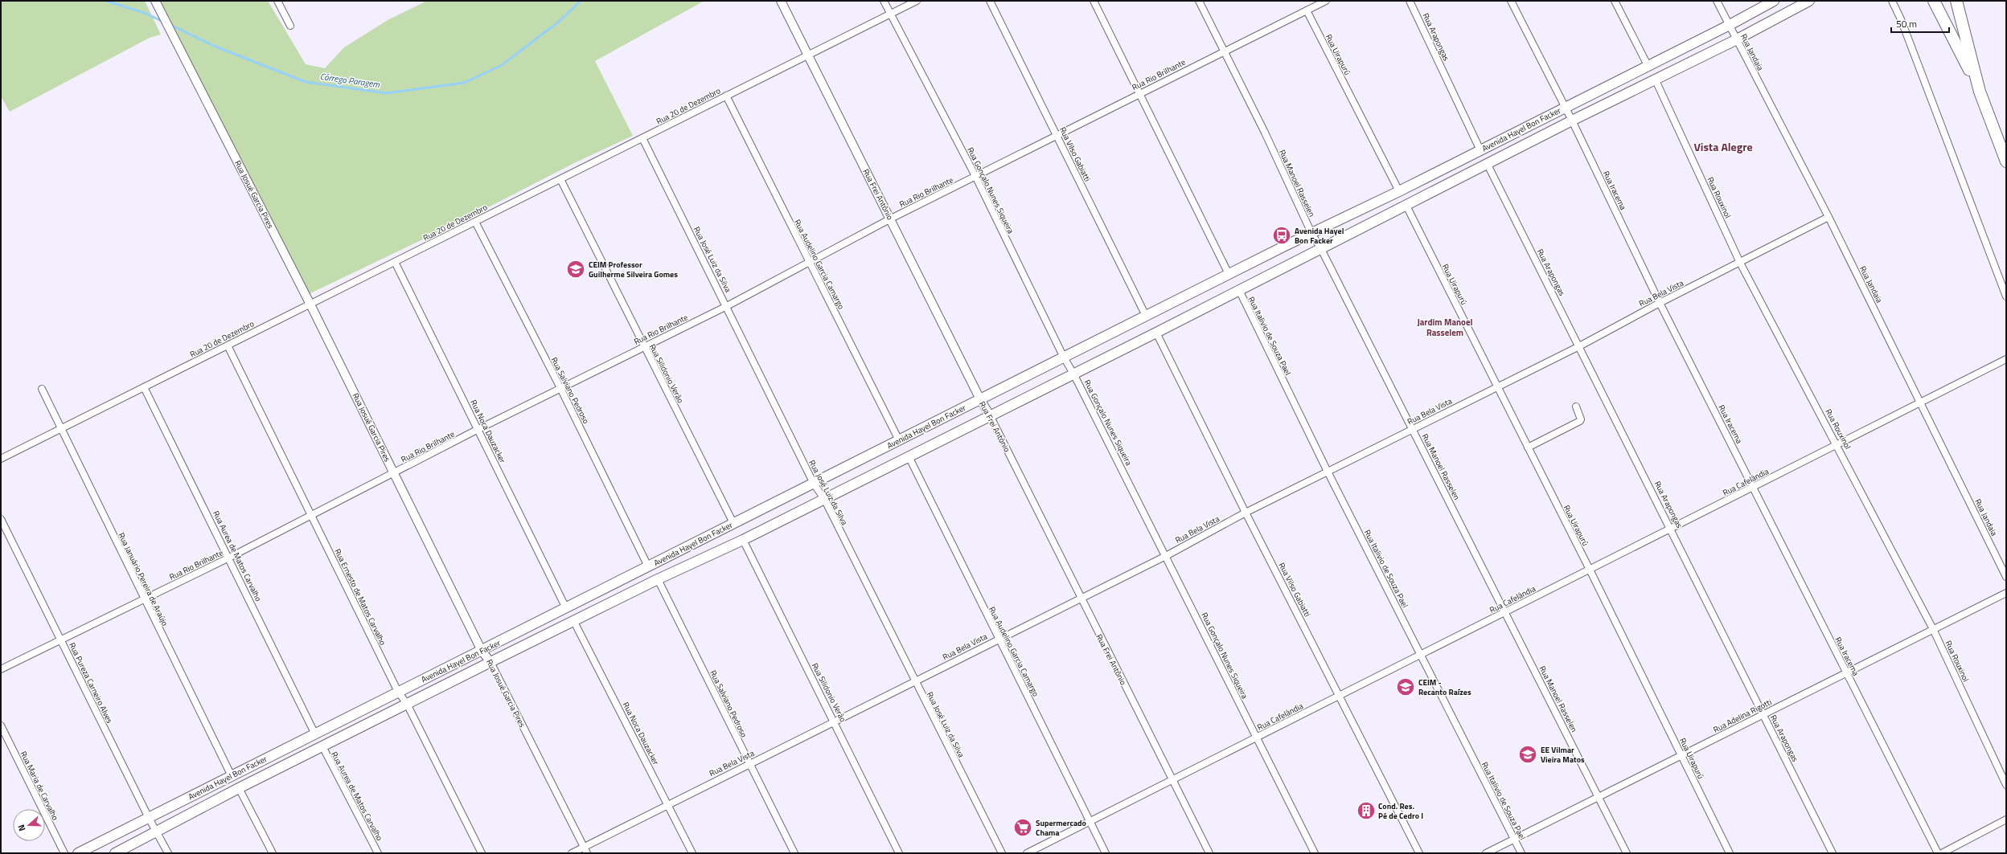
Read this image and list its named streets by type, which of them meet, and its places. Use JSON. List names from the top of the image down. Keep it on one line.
{"streets":{"main road":["Avenida Hayel Bon Facker"],"street":["Rua Arapongas","Rua Jandaia","Rua Uirapurú","Rua Rio Brilhante","Rua 20 de Dezembro","Rua Vilso Gabiatti","Rua Manoel Rasselen","Rua Gonçalo Nunes Siqueira","Rua Iracema","Rua Josué Garcia Pires","Rua Frei Antônio","Rua Rouxinol","Rua José Luiz da Silva","Rua Audelino Garcia Camargo","Rua Bela Vista","Rua Italivio de Souza Pael","Rua Silidonio Verão","Rua Salviano Pedroso","Rua Noca Dauzacker","Rua Cafelândia","Rua Aurea de Matos Carvalho","Rua Januário Pereira de Araújo","Rua Ernesto de Matos Carvalho","Rua Pureza Carneiro Alves","Rua Adelina Rigotti","Rua Maria de Carvalho"]},"crossings":[["Rua Arapongas","Avenida Hayel Bon Facker"],["Rua Arapongas","Rua Bela Vista"],["Rua Arapongas","Rua Cafelândia"],["Rua Arapongas","Rua Adelina Rigotti"],["Rua Jandaia","Avenida Hayel Bon Facker"],["Rua Jandaia","Rua Bela Vista"],["Rua Jandaia","Rua Cafelândia"],["Rua Uirapurú","Rua Rio Brilhante"],["Rua Uirapurú","Avenida Hayel Bon Facker"],["Rua Uirapurú","Rua Bela Vista"],["Rua Uirapurú","Rua Cafelândia"],["Rua Uirapurú","Rua Adelina Rigotti"],["Rua Rio Brilhante","Rua Vilso Gabiatti"],["Rua Rio Brilhante","Rua Manoel Rasselen"],["Rua Rio Brilhante","Rua Gonçalo Nunes Siqueira"],["Rua Rio Brilhante","Rua Josué Garcia Pires"],["Rua Rio Brilhante","Rua Frei Antônio"],["Rua Rio Brilhante","Rua José Luiz da Silva"],["Rua Rio Brilhante","Rua Audelino Garcia Camargo"],["Rua Rio Brilhante","Rua Silidonio Verão"],["Rua Rio Brilhante","Rua Salviano Pedroso"],["Rua Rio Brilhante","Rua Noca Dauzacker"],["Rua Rio Brilhante","Rua Aurea de Matos Carvalho"],["Rua Rio Brilhante","Rua Januário Pereira de Araújo"],["Rua Rio Brilhante","Rua Ernesto de Matos Carvalho"],["Rua Rio Brilhante","Rua Pureza Carneiro Alves"],["Rua 20 de Dezembro","Rua Gonçalo Nunes Siqueira"],["Rua 20 de Dezembro","Rua Josué Garcia Pires"],["Rua 20 de Dezembro","Rua Frei Antônio"],["Rua 20 de Dezembro","Rua José Luiz da Silva"],["Rua 20 de Dezembro","Rua Audelino Garcia Camargo"],["Rua 20 de Dezembro","Rua Silidonio Verão"],["Rua 20 de Dezembro","Rua Salviano Pedroso"],["Rua 20 de Dezembro","Rua Noca Dauzacker"],["Rua 20 de Dezembro","Rua Aurea de Matos Carvalho"],["Rua 20 de Dezembro","Rua Januário Pereira de Araújo"],["Rua 20 de Dezembro","Rua Ernesto de Matos Carvalho"],["Avenida Hayel Bon Facker","Rua Vilso Gabiatti"],["Avenida Hayel Bon Facker","Rua Manoel Rasselen"],["Avenida Hayel Bon Facker","Rua Gonçalo Nunes Siqueira"],["Avenida Hayel Bon Facker","Rua Iracema"],["Avenida Hayel Bon Facker","Rua Josué Garcia Pires"],["Avenida Hayel Bon Facker","Rua Frei Antônio"],["Avenida Hayel Bon Facker","Rua Rouxinol"],["Avenida Hayel Bon Facker","Rua José Luiz da Silva"],["Avenida Hayel Bon Facker","Rua Audelino Garcia Camargo"],["Avenida Hayel Bon Facker","Rua Italivio de Souza Pael"],["Avenida Hayel Bon Facker","Rua Silidonio Verão"],["Avenida Hayel Bon Facker","Rua Salviano Pedroso"],["Avenida Hayel Bon Facker","Rua Noca Dauzacker"],["Avenida Hayel Bon Facker","Rua Aurea de Matos Carvalho"],["Avenida Hayel Bon Facker","Rua Januário Pereira de Araújo"],["Avenida Hayel Bon Facker","Rua Ernesto de Matos Carvalho"],["Avenida Hayel Bon Facker","Rua Pureza Carneiro Alves"],["Rua Vilso Gabiatti","Rua Bela Vista"],["Rua Vilso Gabiatti","Rua Cafelândia"],["Rua Manoel Rasselen","Rua Bela Vista"],["Rua Manoel Rasselen","Rua Cafelândia"],["Rua Manoel Rasselen","Rua Adelina Rigotti"],["Rua Gonçalo Nunes Siqueira","Rua Bela Vista"],["Rua Gonçalo Nunes Siqueira","Rua Cafelândia"],["Rua Iracema","Rua Bela Vista"],["Rua Iracema","Rua Cafelândia"],["Rua Iracema","Rua Adelina Rigotti"],["Rua Josué Garcia Pires","Rua Bela Vista"],["Rua Frei Antônio","Rua Bela Vista"],["Rua Frei Antônio","Rua Cafelândia"],["Rua Rouxinol","Rua Bela Vista"],["Rua Rouxinol","Rua Cafelândia"],["Rua Rouxinol","Rua Adelina Rigotti"],["Rua José Luiz da Silva","Rua Bela Vista"],["Rua Audelino Garcia Camargo","Rua Bela Vista"],["Rua Audelino Garcia Camargo","Rua Cafelândia"],["Rua Bela Vista","Rua Italivio de Souza Pael"],["Rua Bela Vista","Rua Silidonio Verão"],["Rua Bela Vista","Rua Salviano Pedroso"],["Rua Bela Vista","Rua Noca Dauzacker"],["Rua Italivio de Souza Pael","Rua Cafelândia"],["Rua Italivio de Souza Pael","Rua Adelina Rigotti"]],"districts":["Vista Alegre","Jardim Manoel Rasselem"],"water":["Córrego Paragem"],"places":{"bus stop":["Avenida Hayel Bon Facker"],"school or university":["CEIM Professor Guilherme Silveira Gomes","CEIM - Recanto Raízes","EE Vilmar Vieira Matos"],"building":["Cond. Res. Pé de Cedro I"],"supermarket":["Supermercado Chama"]},"scale_bar":"50 m","north":"left"}
